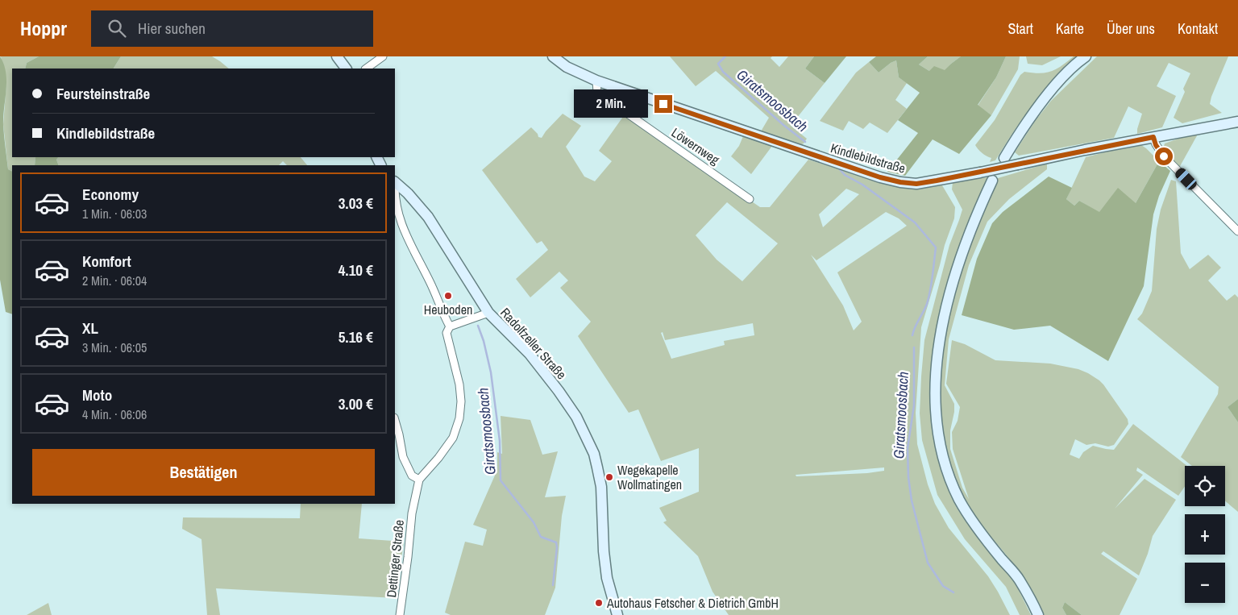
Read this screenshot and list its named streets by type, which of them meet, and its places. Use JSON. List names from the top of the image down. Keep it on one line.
{"streets":{"main road":["Kindlebildstraße","Radolfzeller Straße"],"street":["Löwernweg","Dettinger Straße"]},"crossings":[["Löwernweg","Kindlebildstraße"],["Radolfzeller Straße","Dettinger Straße"]],"water":["Giratsmoosbach"],"places":["Heuboden","Wegekapelle Wollmatingen","Autohaus Fetscher & Dietrich GmbH"],"page":{"header":"Hoppr","search":"Hier suchen","nav":["Start","Karte","Über uns","Kontakt"],"banner":["Feursteinstraße","Kindlebildstraße"],"bubble":"2 Min.","list":[{"name":"Economy","note":"1 Min. · 06:03","value":"3.03 €"},{"name":"Komfort","note":"2 Min. · 06:04","value":"4.10 €"},{"name":"XL","note":"3 Min. · 06:05","value":"5.16 €"},{"name":"Moto","note":"4 Min. · 06:06","value":"3.00 €"}],"buttons":"Bestätigen","map_buttons":["+","−"]}}
